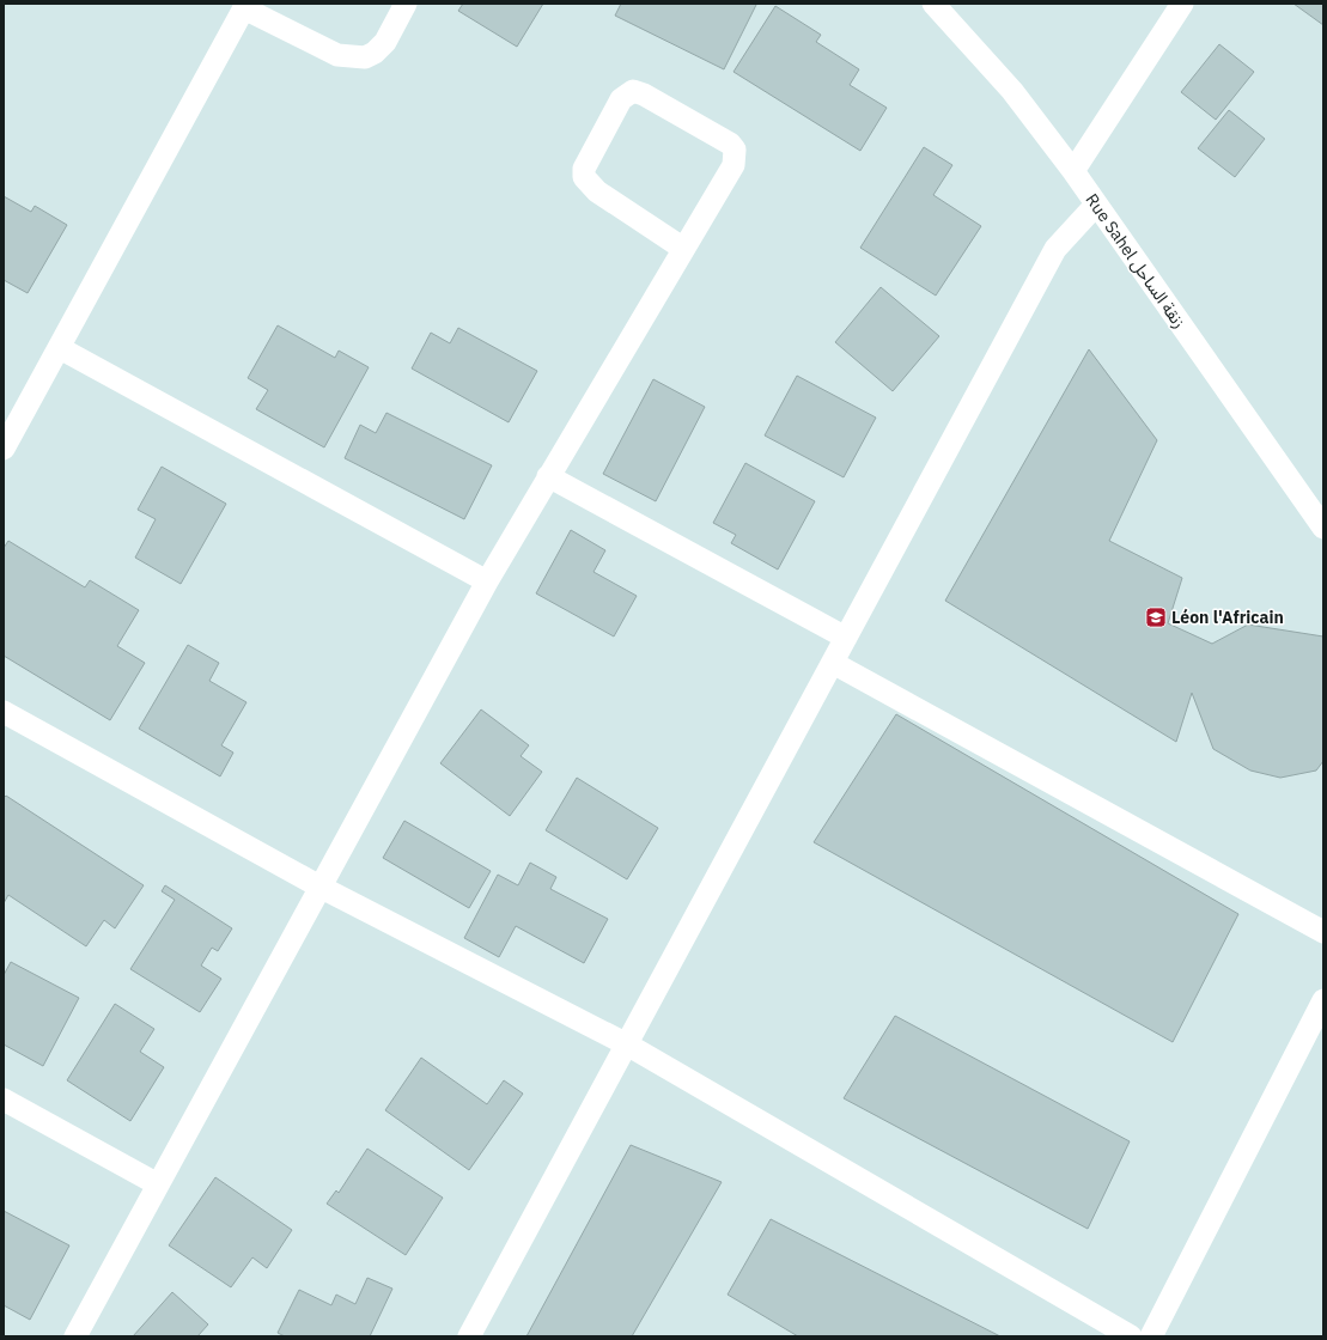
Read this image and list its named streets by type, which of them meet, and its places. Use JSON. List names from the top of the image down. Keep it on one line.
{"streets":{"street":["Rue Sahel زنقة الساحل"]},"places":{"school or university":["Léon l'Africain"]}}
